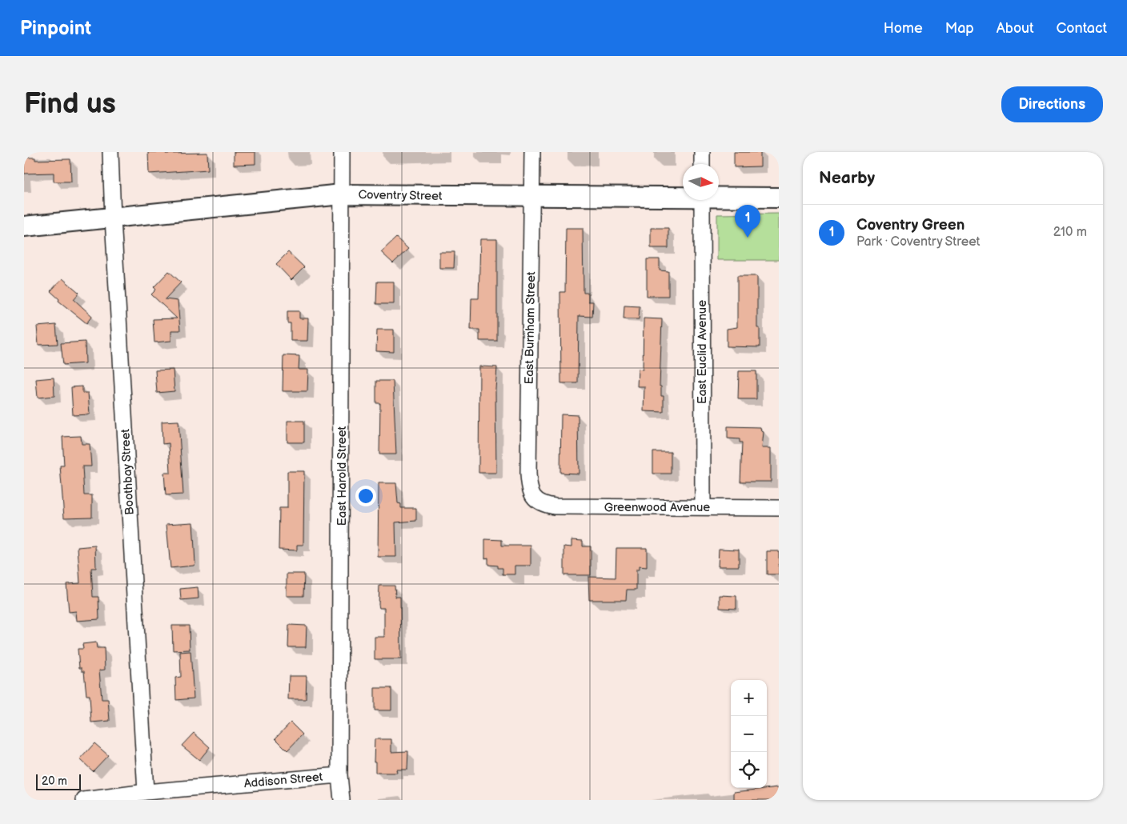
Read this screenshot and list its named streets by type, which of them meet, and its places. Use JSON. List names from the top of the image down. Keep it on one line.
{"streets":{"street":["Coventry Street","East Burnham Street","East Euclid Avenue","Boothbay Street","East Harold Street","Greenwood Avenue","Addison Street"]},"crossings":[["Coventry Street","East Burnham Street"],["Coventry Street","Boothbay Street"],["Coventry Street","East Harold Street"],["East Burnham Street","Greenwood Avenue"],["East Euclid Avenue","Greenwood Avenue"],["Boothbay Street","Addison Street"],["East Harold Street","Addison Street"]],"scale_bar":"20 m","north":"right","page":{"header":"Pinpoint","nav":["Home","Map","About","Contact"],"buttons":"Directions","title":"Find us","heading":"Nearby","list":[{"mark":"1","name":"Coventry Green","note":"Park · Coventry Street","value":"210 m"}],"pins":"1","map_buttons":["+","−"],"scale":"20 m"}}
